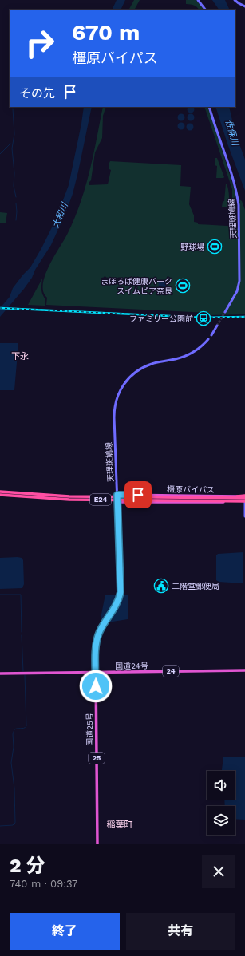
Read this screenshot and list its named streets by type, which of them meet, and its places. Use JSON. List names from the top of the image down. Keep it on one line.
{"streets":{"highway":["橿原バイパス","E24","国道24号","24","国道25号","25"],"main road":["天理斑鳩線"]},"crossings":[["天理斑鳩線","橿原バイパス"],["天理斑鳩線","国道24号"],["天理斑鳩線","国道25号"],["橿原バイパス","E24"],["国道24号","国道25号"]],"districts":["下永","稲葉町"],"water":["佐保川","大和川"],"places":{"sports":["野球場","まほろば健康パーク スイムピア奈良"],"station":["ファミリー公園前"],"public building":["二階堂郵便局"]},"page":{"turn":["670 m","橿原バイパス"],"then":"その先","heading":["2 分","740 m · 09:37"],"buttons":["終了","共有"]}}
